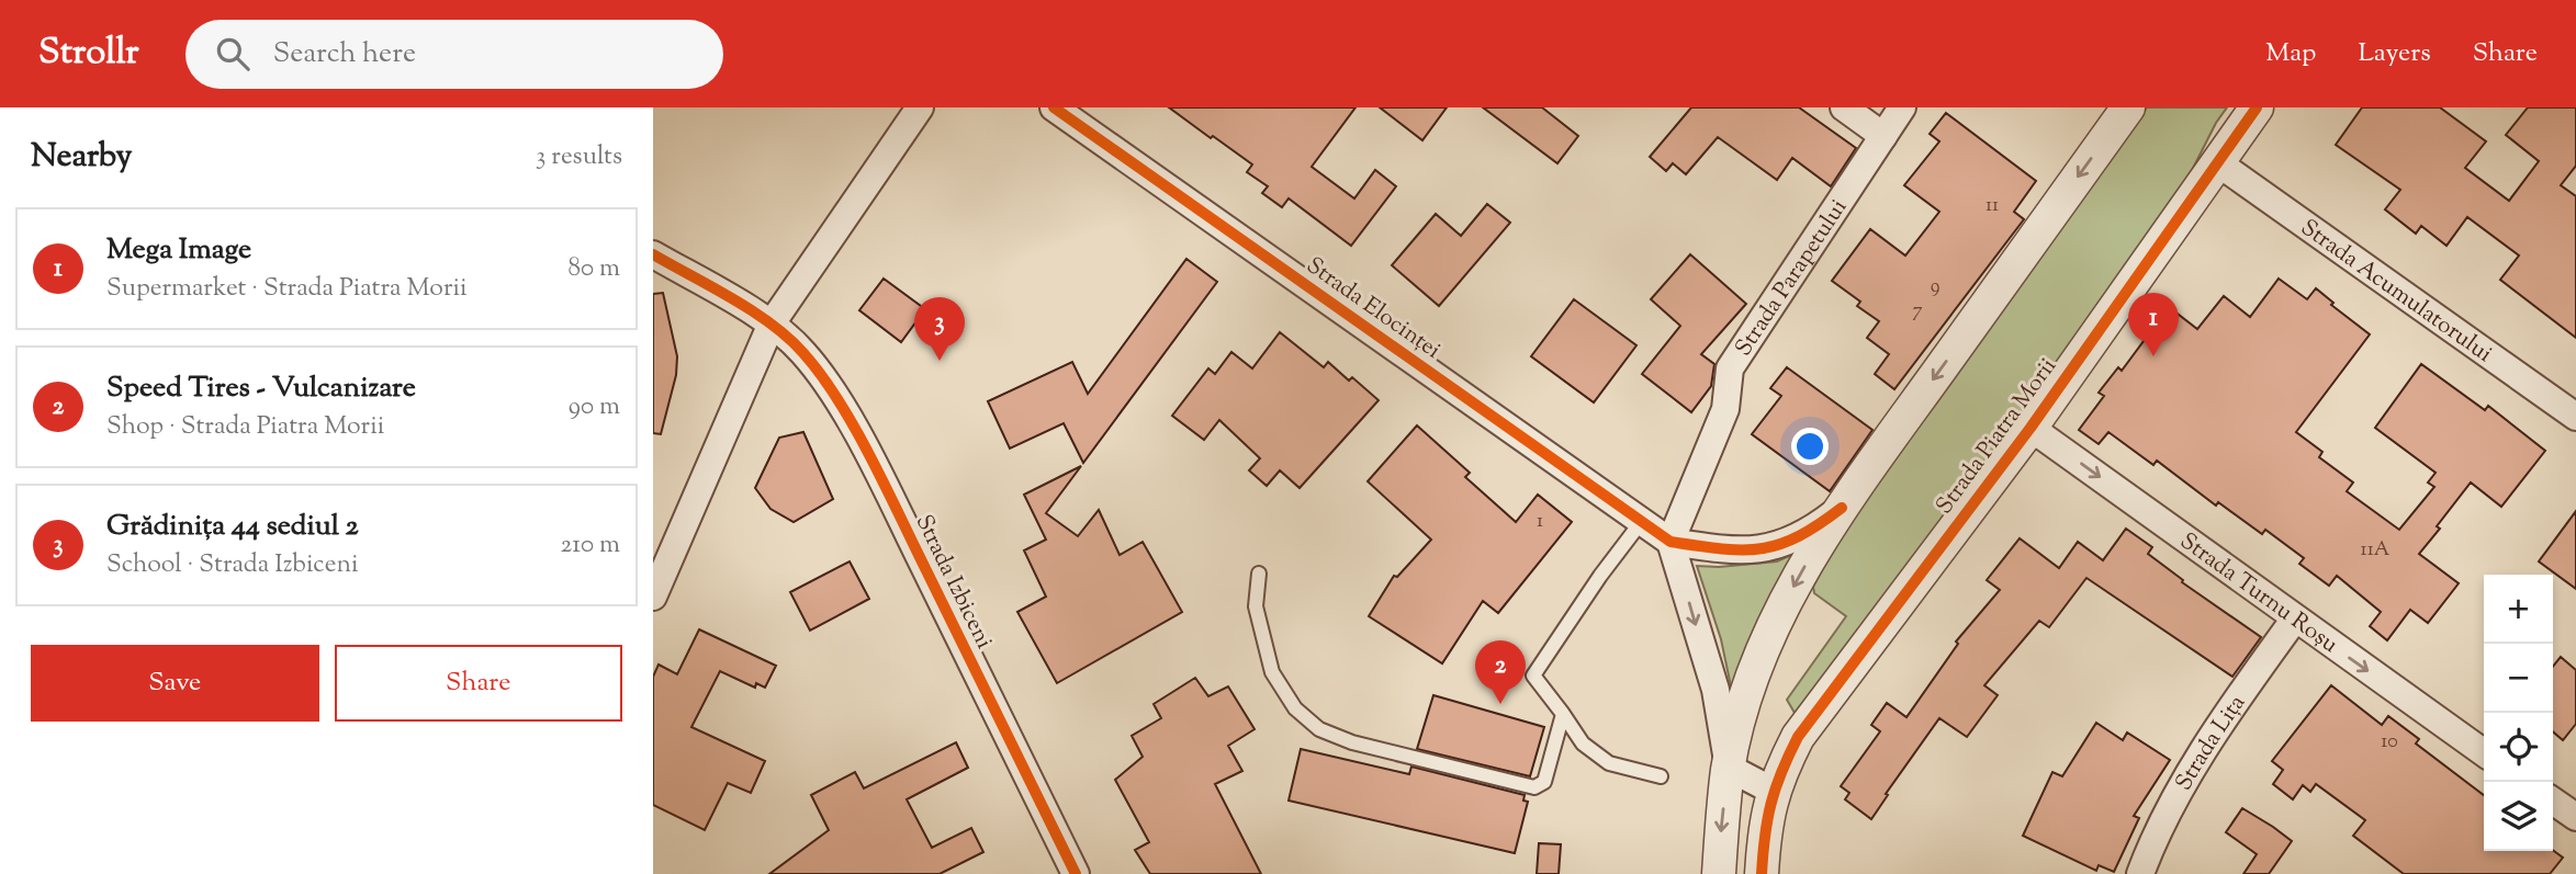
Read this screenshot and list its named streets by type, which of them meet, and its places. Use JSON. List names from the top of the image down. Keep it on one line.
{"streets":{"street":["Strada Parapetului","Strada Acumulatorului","Strada Elocinței","Strada Piatra Morii","Strada Izbiceni","Strada Turnu Roșu","Strada Lița"]},"crossings":[["Strada Parapetului","Strada Elocinței"],["Strada Acumulatorului","Strada Piatra Morii"],["Strada Piatra Morii","Strada Turnu Roșu"],["Strada Turnu Roșu","Strada Lița"]],"one_way":["Strada Turnu Roșu"],"house_numbers":["11","9","7","1","11A","10"],"page":{"header":"Strollr","search":"Search here","nav":["Map","Layers","Share"],"heading":["Nearby","3 results"],"list":[{"mark":"1","name":"Mega Image","note":"Supermarket · Strada Piatra Morii","value":"80 m"},{"mark":"2","name":"Speed Tires - Vulcanizare","note":"Shop · Strada Piatra Morii","value":"90 m"},{"mark":"3","name":"Grădinița 44 sediul 2","note":"School · Strada Izbiceni","value":"210 m"}],"pins":["1","3","2"],"map_buttons":["+","−"],"buttons":["Save","Share"]}}
